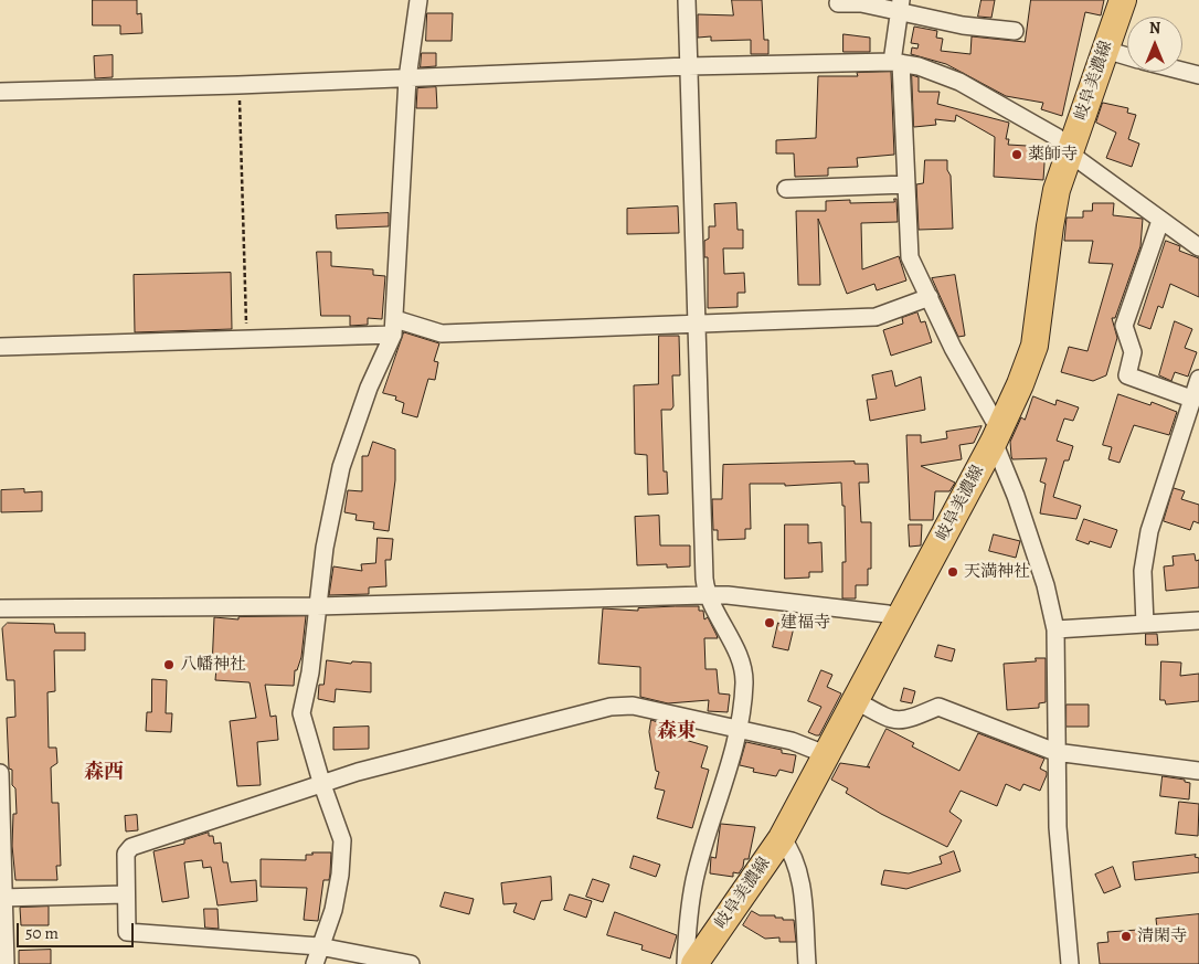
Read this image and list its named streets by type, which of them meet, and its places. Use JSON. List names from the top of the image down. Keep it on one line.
{"streets":{"main road":["岐阜美濃線"]},"districts":["森東","森西"],"places":["薬師寺","天満神社","建福寺","八幡神社","清閑寺"],"scale_bar":"50 m","north":"top"}
